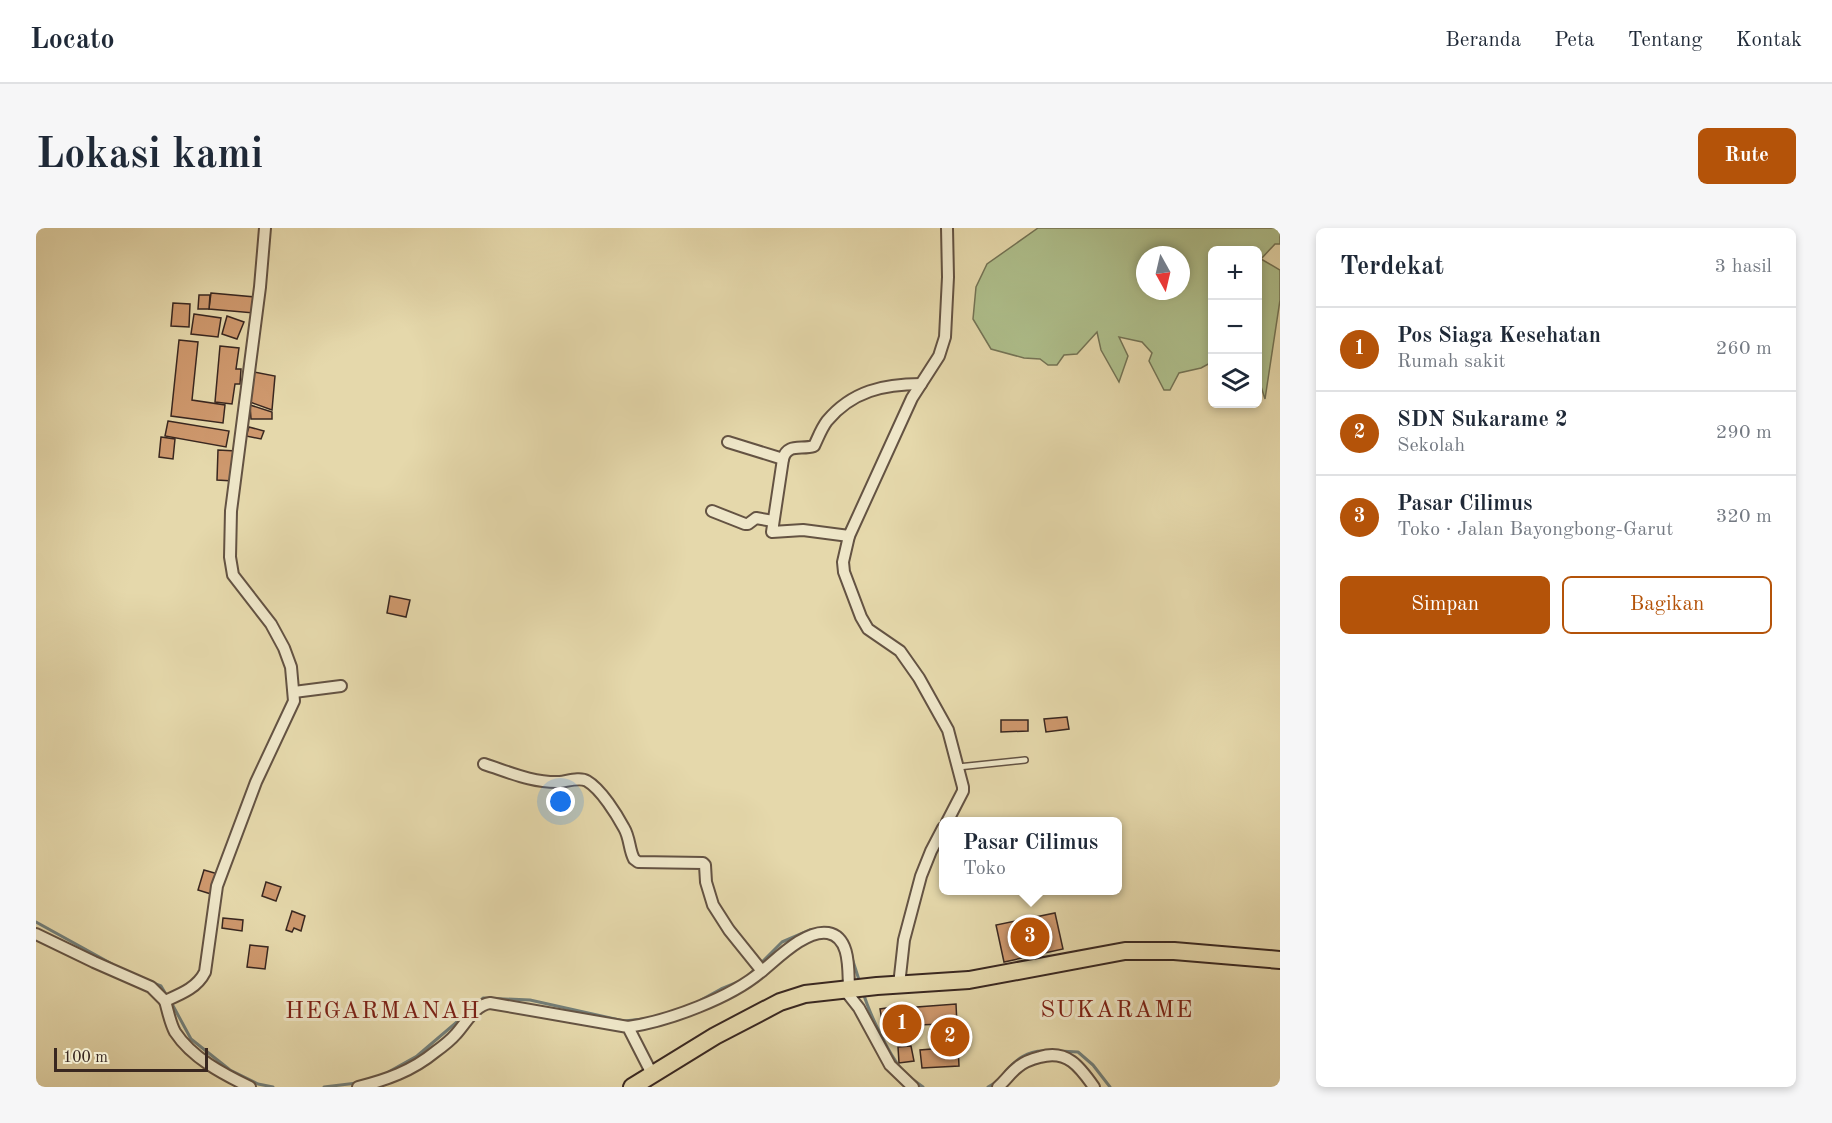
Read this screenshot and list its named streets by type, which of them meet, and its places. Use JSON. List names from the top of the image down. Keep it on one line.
{"districts":["SUKARAME","HEGARMANAH"],"scale_bar":"100 m","north":"bottom","page":{"header":"Locato","nav":["Beranda","Peta","Tentang","Kontak"],"buttons":["Rute",["Simpan","Bagikan"]],"title":"Lokasi kami","heading":["Terdekat","3 hasil"],"map_buttons":["+","−"],"list":[{"mark":"1","name":"Pos Siaga Kesehatan","note":"Rumah sakit","value":"260 m"},{"mark":"2","name":"SDN Sukarame 2","note":"Sekolah","value":"290 m"},{"mark":"3","name":"Pasar Cilimus","note":"Toko · Jalan Bayongbong-Garut","value":"320 m"}],"popup":["Pasar Cilimus","Toko"],"pins":["3","1","2"],"scale":"100 m"}}
